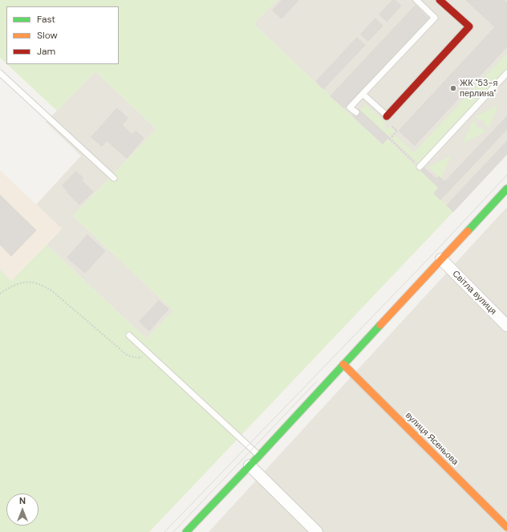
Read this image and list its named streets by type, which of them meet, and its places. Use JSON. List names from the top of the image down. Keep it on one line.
{"streets":{"street":["Світла вулиця","вулиця Ясеньова"]},"places":["ЖК \"53-я перлина\""],"legend":["Fast","Slow","Jam"],"north":"top"}
